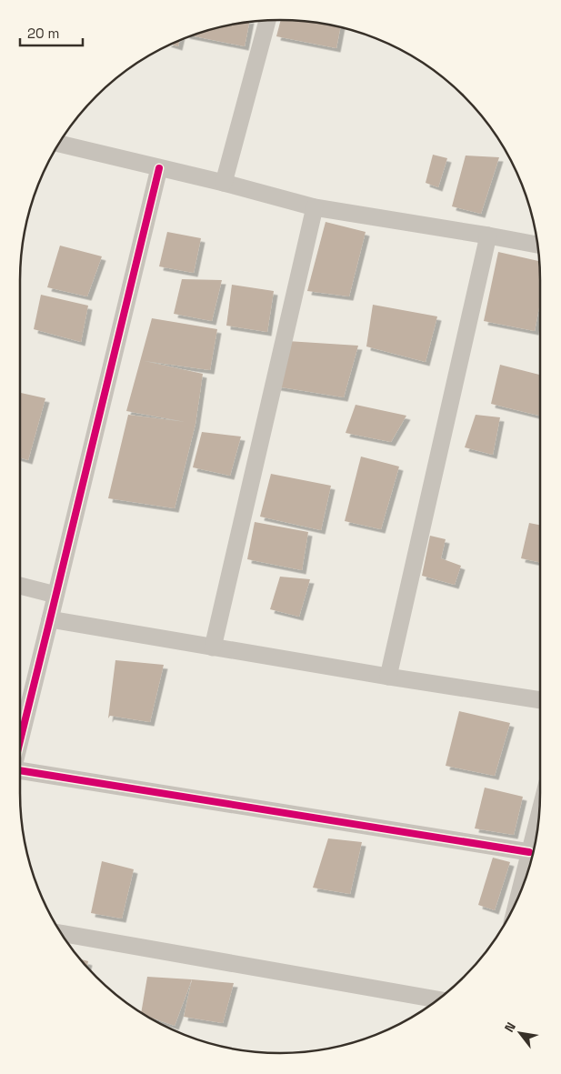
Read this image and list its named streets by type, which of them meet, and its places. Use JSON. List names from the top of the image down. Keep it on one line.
{"scale_bar":"20 m","north":"top left"}
